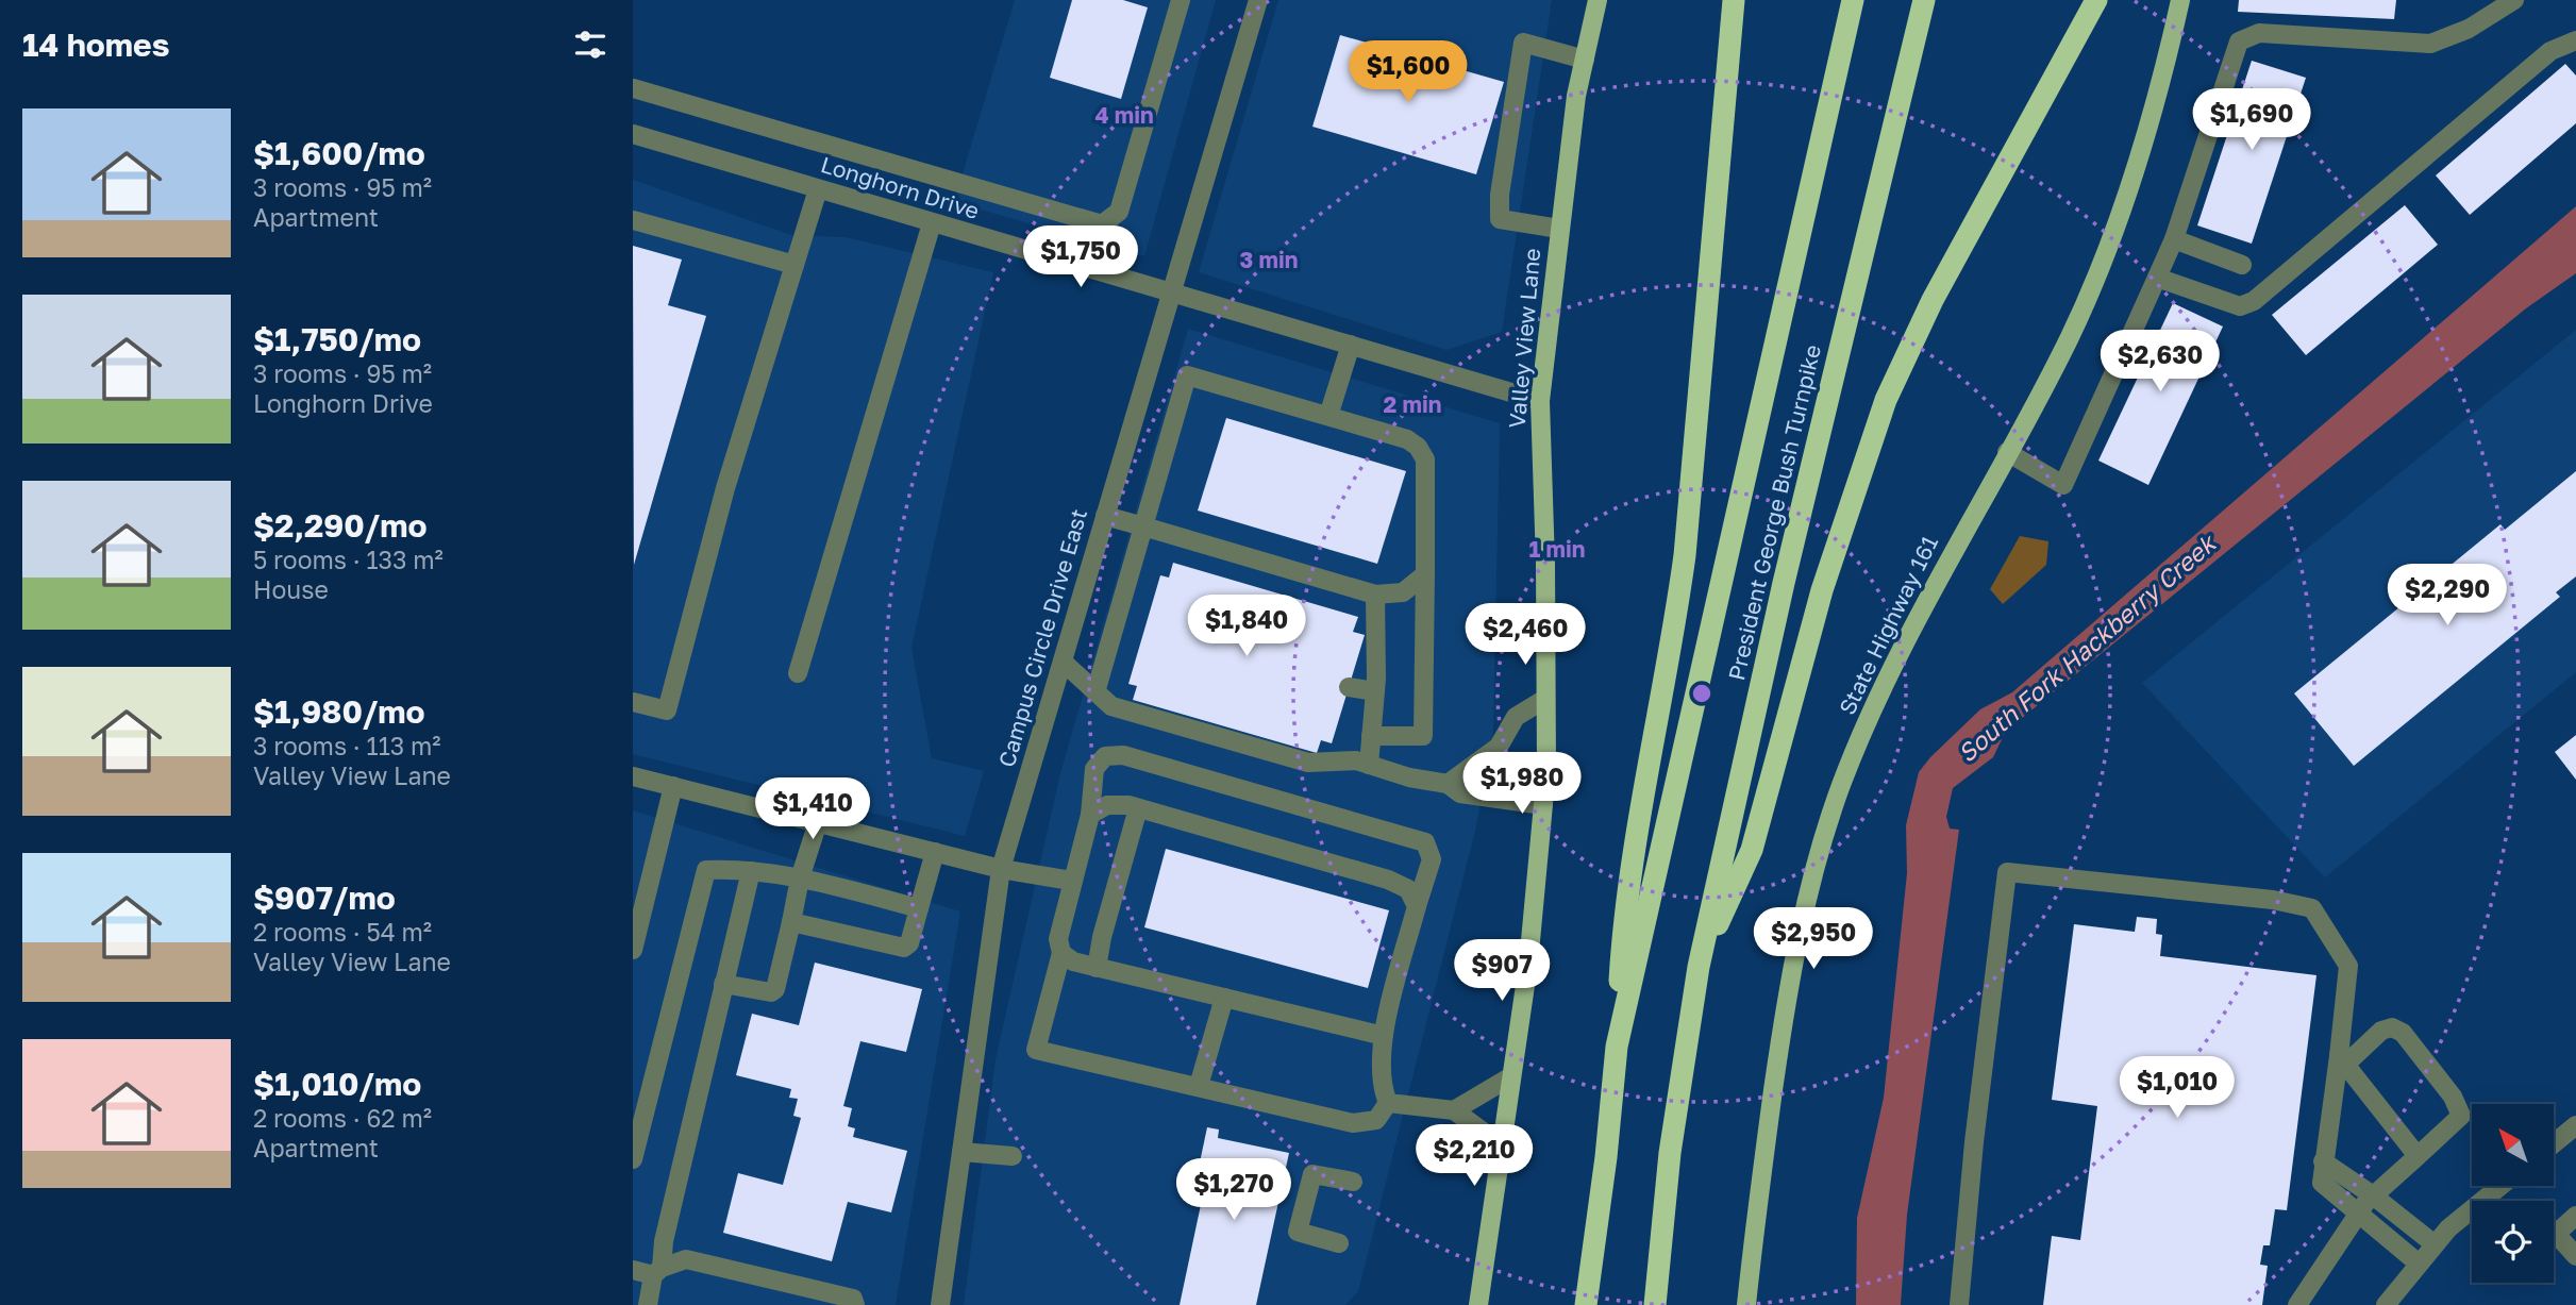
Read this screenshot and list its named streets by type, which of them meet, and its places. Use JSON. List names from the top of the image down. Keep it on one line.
{"streets":{"highway":["President George Bush Turnpike"],"main road":["Valley View Lane","State Highway 161"],"street":["Longhorn Drive","Campus Circle Drive East"]},"crossings":[["Longhorn Drive","Valley View Lane"],["Longhorn Drive","Campus Circle Drive East"]],"water":["South Fork Hackberry Creek"],"north":"top left","page":{"heading":"14 homes","price":["$1,600","$1,690","$1,750","$2,630","$2,290","$1,840","$2,460","$1,980","$1,410","$2,950","$907","$1,010","$2,210","$1,270"],"list":[{"name":"$1,600/mo","note":"3 rooms · 95 m² · Apartment"},{"name":"$1,750/mo","note":"3 rooms · 95 m² · Longhorn Drive"},{"name":"$2,290/mo","note":"5 rooms · 133 m² · House"},{"name":"$1,980/mo","note":"3 rooms · 113 m² · Valley View Lane"},{"name":"$907/mo","note":"2 rooms · 54 m² · Valley View Lane"},{"name":"$1,010/mo","note":"2 rooms · 62 m² · Apartment"}]},"rings":["4 min","3 min","2 min","1 min"]}
